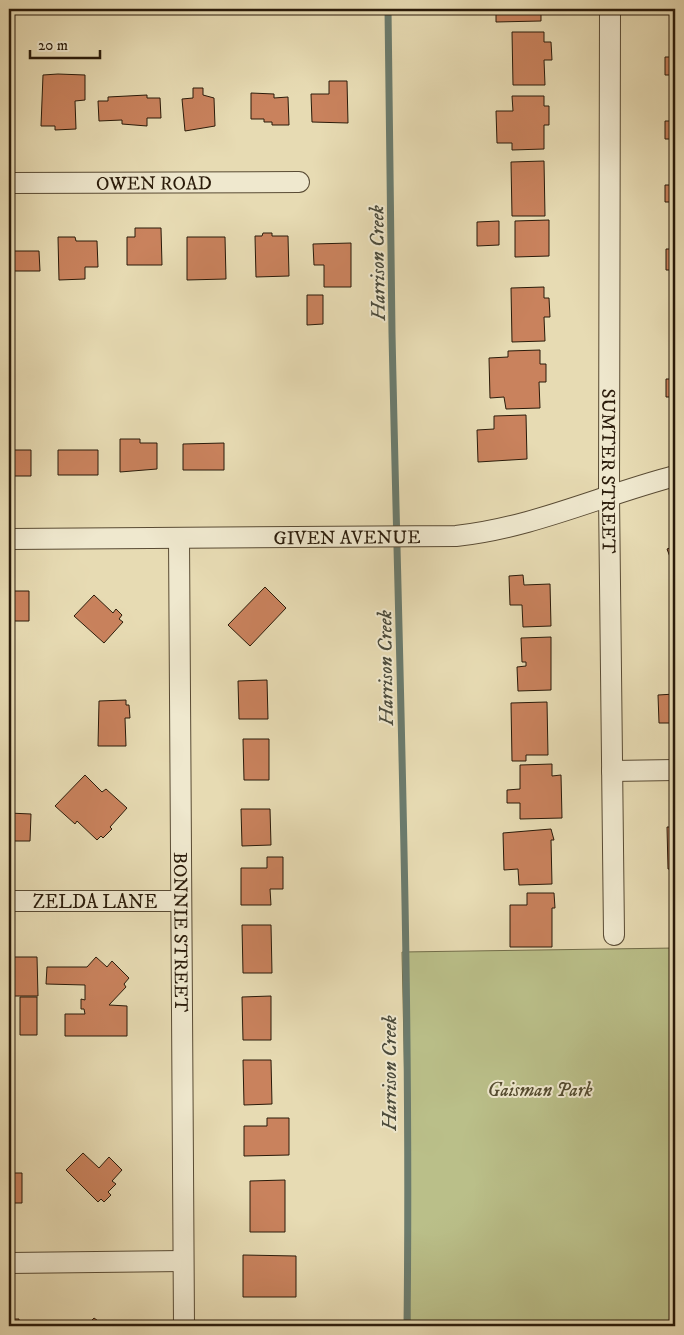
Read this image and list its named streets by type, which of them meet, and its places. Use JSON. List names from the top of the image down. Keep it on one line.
{"streets":{"street":["OWEN ROAD","SUMTER STREET","GIVEN AVENUE","ZELDA LANE","BONNIE STREET"]},"crossings":[["SUMTER STREET","GIVEN AVENUE"],["GIVEN AVENUE","BONNIE STREET"],["ZELDA LANE","BONNIE STREET"]],"water":["Harrison Creek"],"parks":["Gaisman Park"],"scale_bar":"20 m"}
